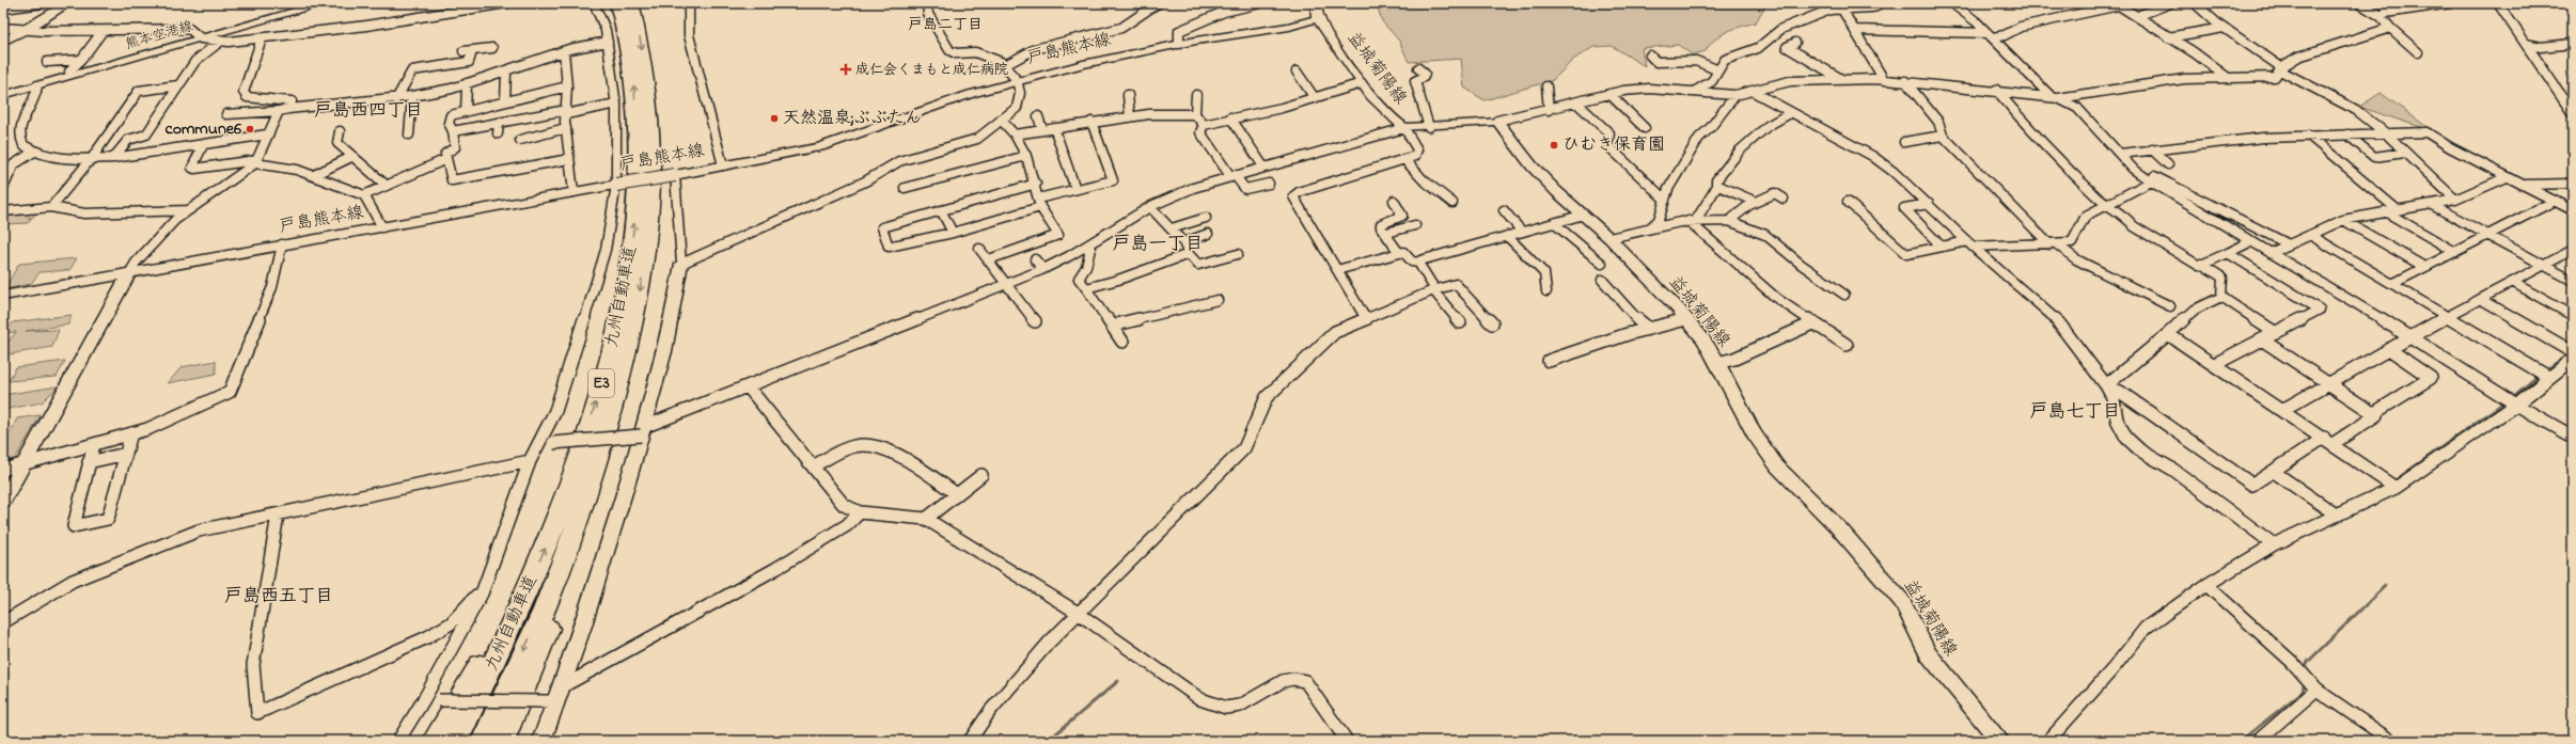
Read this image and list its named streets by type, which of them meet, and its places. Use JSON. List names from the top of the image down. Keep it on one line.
{"streets":{"highway":["九州自動車道","E3"],"main road":["熊本空港線","戸島熊本線","益城菊陽線"]},"crossings":[["戸島熊本線","益城菊陽線"]],"districts":["戸島二丁目","戸島西四丁目","戸島一丁目","戸島七丁目","戸島西五丁目"],"places":{"health":["成仁会くまもと成仁病院"],"other":["天然温泉;ぶぶたん","commune6","ひむき保育園"]}}
